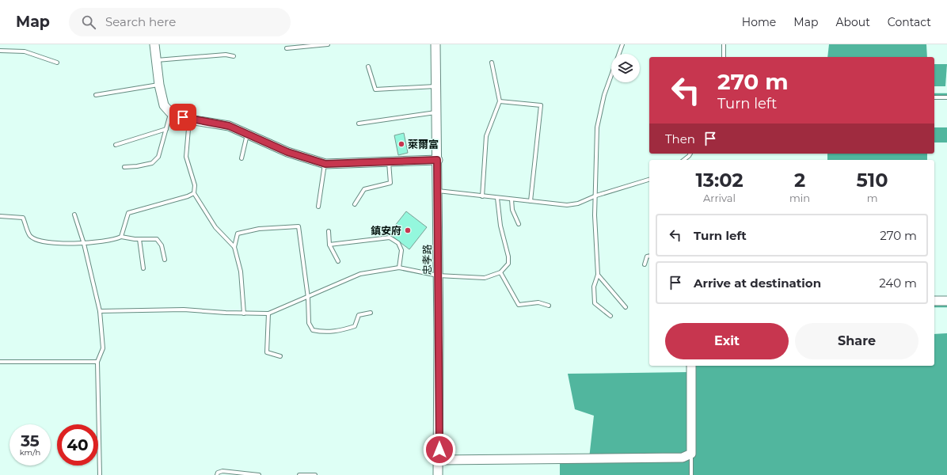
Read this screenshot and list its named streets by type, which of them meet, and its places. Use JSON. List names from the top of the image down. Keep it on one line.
{"streets":{"street":["忠孝路"]},"places":["萊爾富","鎮安府"],"page":{"header":"Map","search":"Search here","nav":["Home","Map","About","Contact"],"turn":["270 m","Turn left"],"then":"Then","eta":["13:02","Arrival","2","min","510","m"],"list":[{"name":"Turn left","value":"270 m"},{"name":"Arrive at destination","value":"240 m"}],"buttons":["Exit","Share"],"speed":"35 km/h","limit":"40"}}
